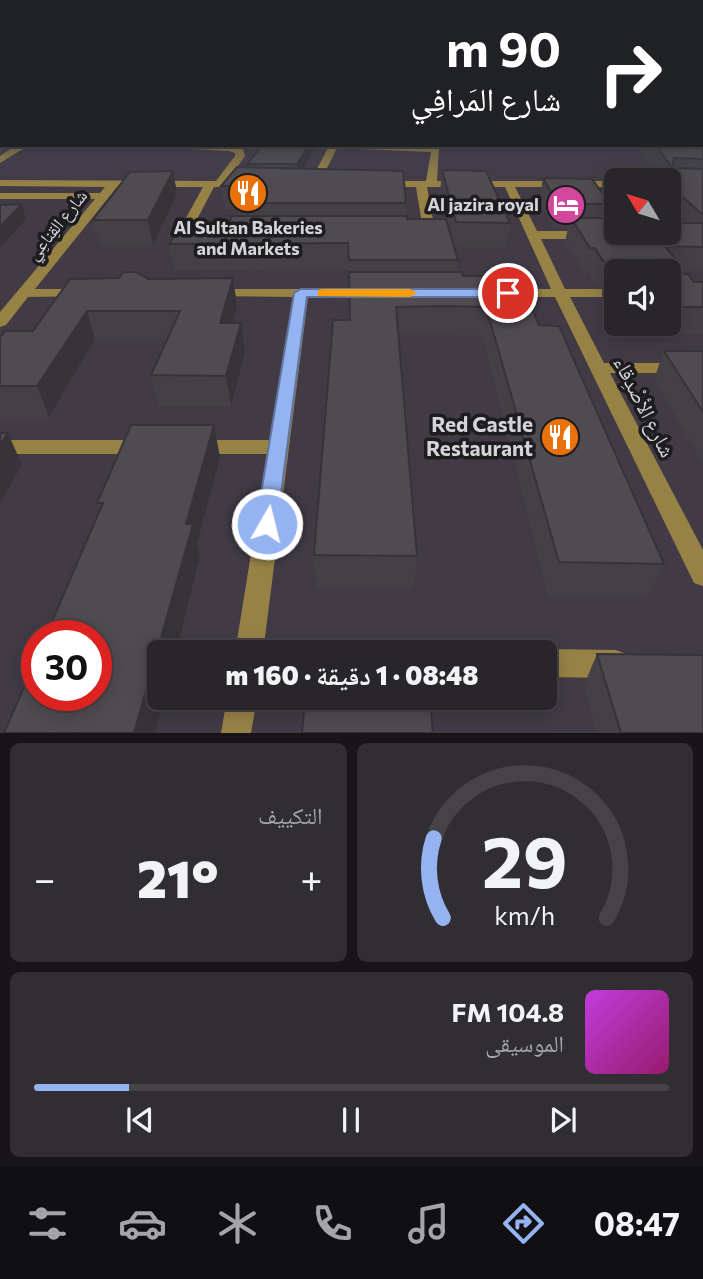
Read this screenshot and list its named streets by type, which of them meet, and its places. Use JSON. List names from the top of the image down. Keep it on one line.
{"streets":{"street":["شارع القِناعِي","شارع الأصْدِقاء"]},"places":{"restaurant":["Al Sultan Bakeries and Markets","Red Castle Restaurant"],"hotel":["Al jazira royal"]},"north":"top left","page":{"turn":["90 m","شارع المَرافِي"],"limit":"30","trip":"08:48 · 1 دقيقة · 160 m","tile":"التكييف","heat":["−","21°","+"],"song":["104.8 FM","الموسيقى"],"tabs":"08:47","gauge":["29","km/h"]}}
